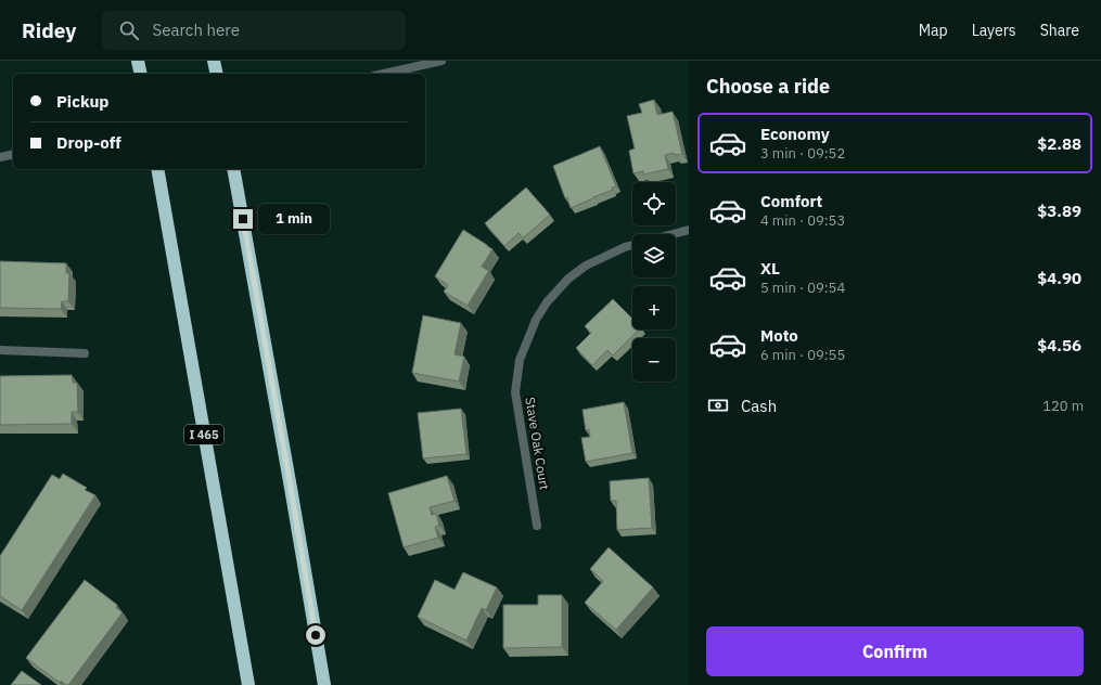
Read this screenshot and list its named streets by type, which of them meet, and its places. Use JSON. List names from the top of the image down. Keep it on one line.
{"streets":{"highway":["I 465"],"street":["Stave Oak Court"]},"page":{"header":"Ridey","search":"Search here","nav":["Map","Layers","Share"],"heading":"Choose a ride","banner":["Pickup","Drop-off"],"list":[{"name":"Economy","note":"3 min · 09:52","value":"$2.88"},{"name":"Comfort","note":"4 min · 09:53","value":"$3.89"},{"name":"XL","note":"5 min · 09:54","value":"$4.90"},{"name":"Moto","note":"6 min · 09:55","value":"$4.56"}],"map_buttons":["+","−"],"bubble":"1 min","pay":["Cash","120 m"],"buttons":"Confirm"}}
